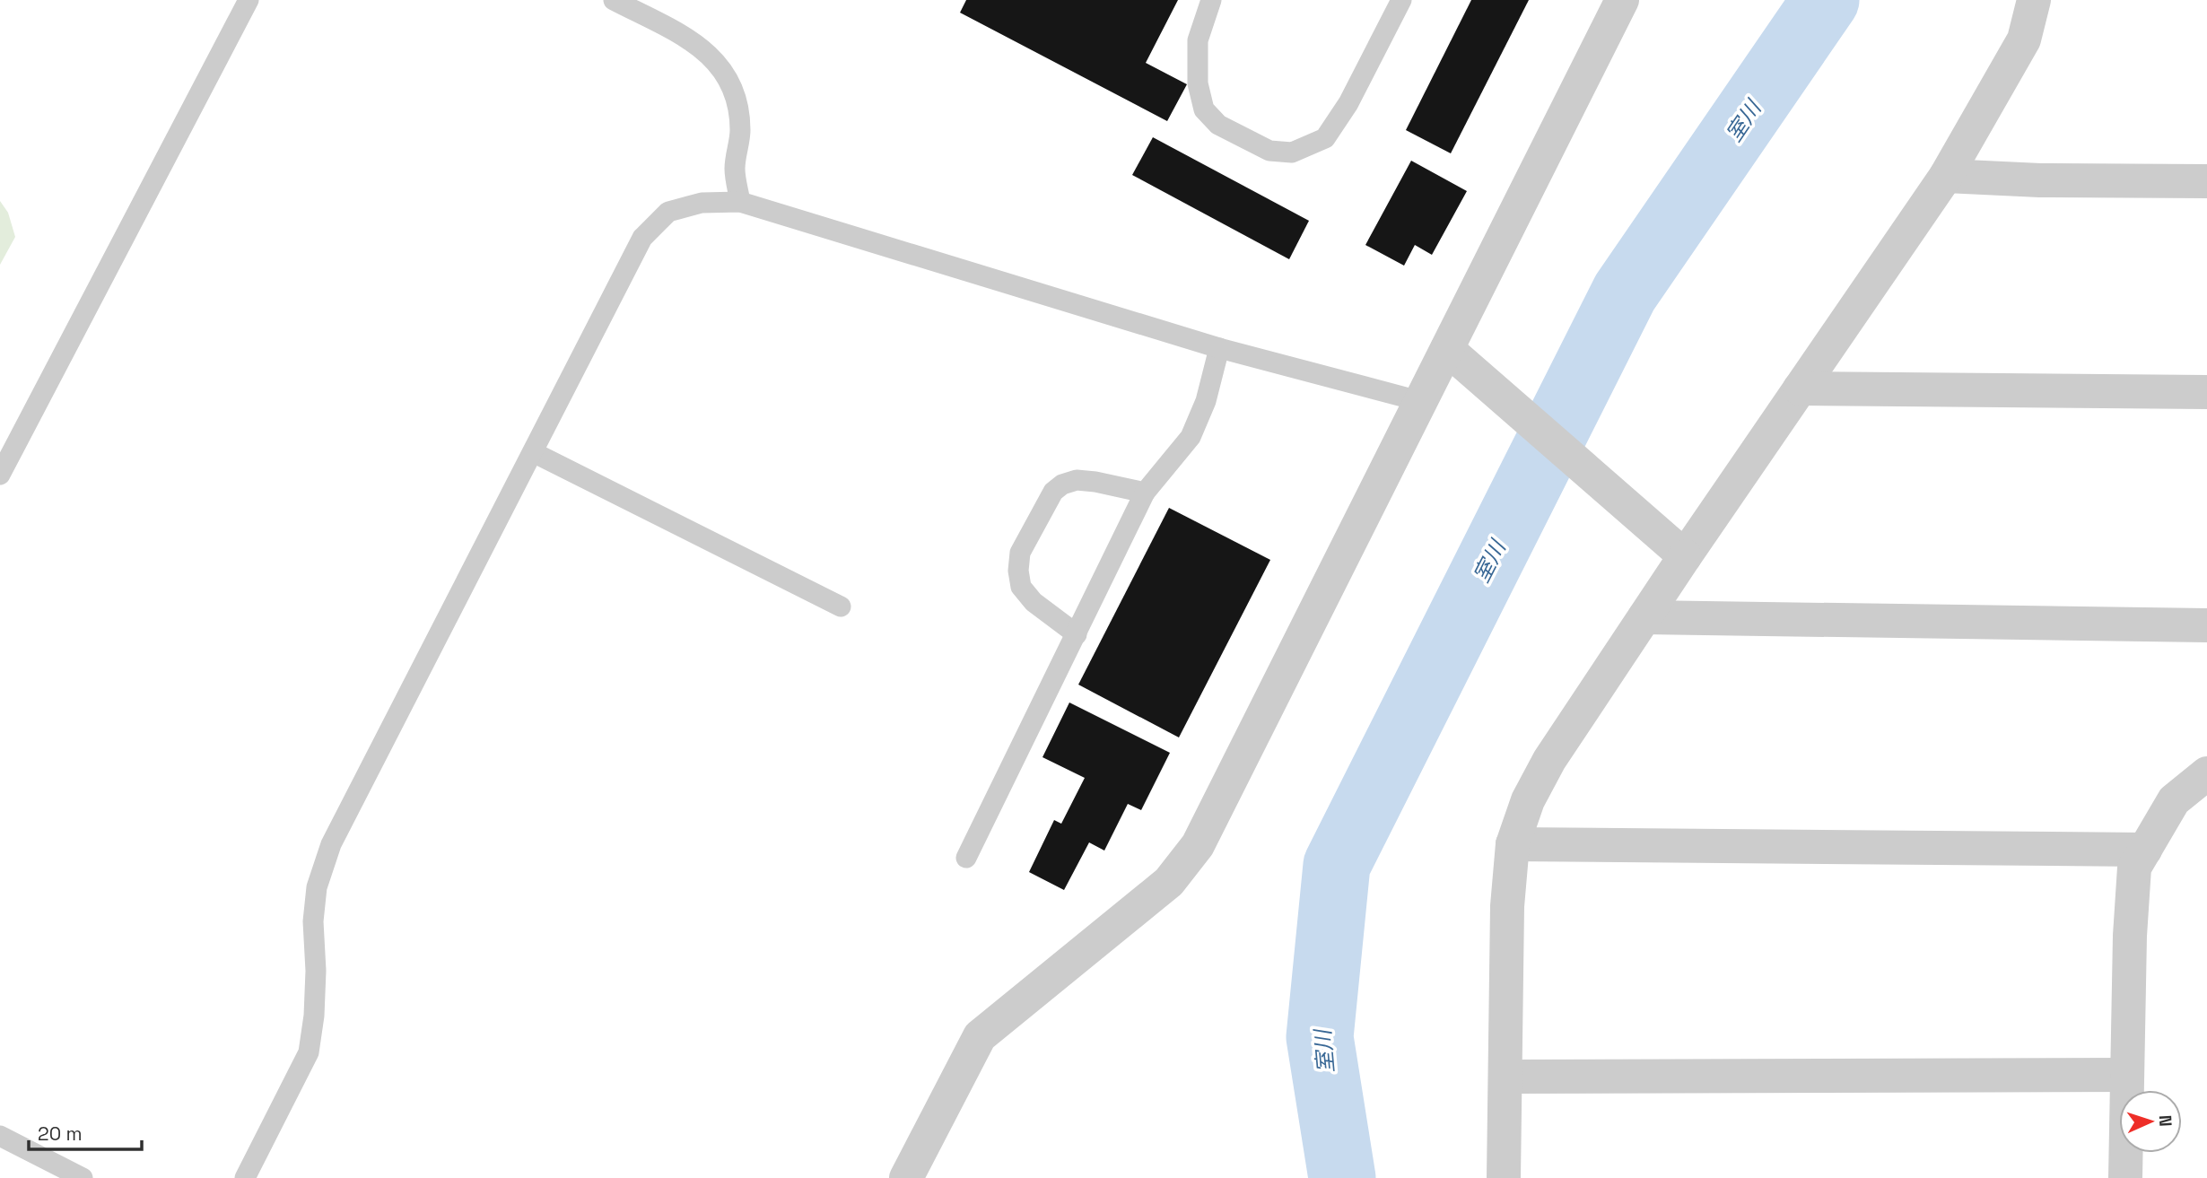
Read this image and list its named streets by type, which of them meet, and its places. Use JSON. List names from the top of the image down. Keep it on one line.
{"water":["室川"],"scale_bar":"20 m","north":"right"}
